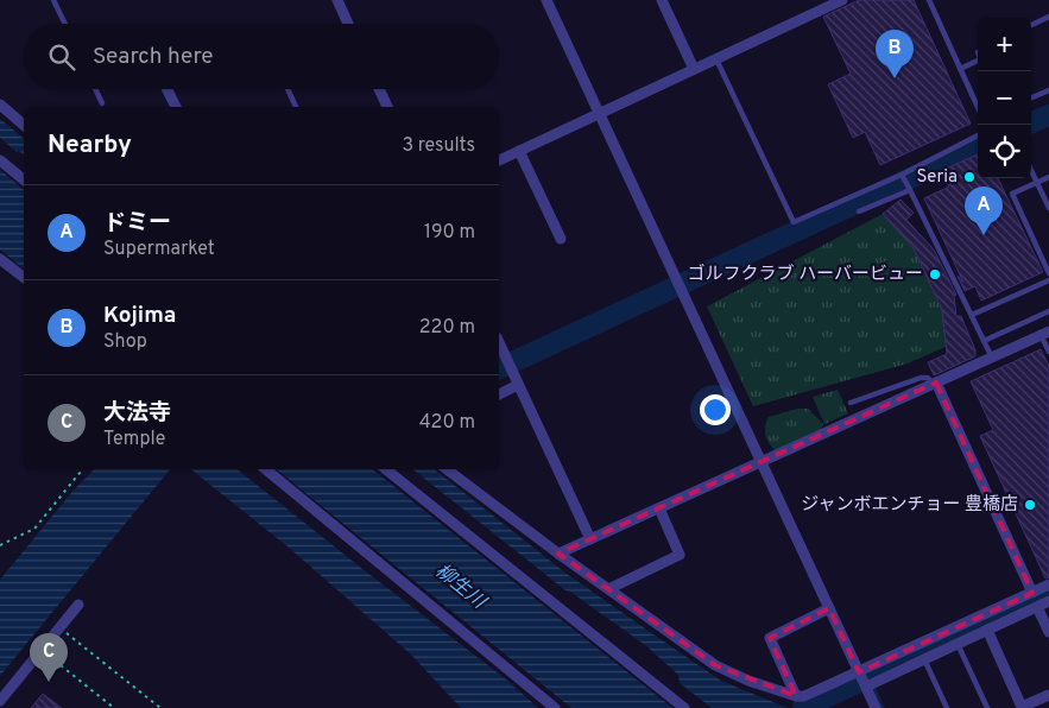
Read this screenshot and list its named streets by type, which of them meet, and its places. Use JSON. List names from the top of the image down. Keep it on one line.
{"water":["柳生川"],"places":["Seria","ゴルフクラブ ハーバービュー","ジャンボエンチョー 豊橋店"],"page":{"map_buttons":["+","−"],"search":"Search here","pins":["B","A","C"],"heading":["Nearby","3 results"],"list":[{"mark":"A","name":"ドミー","note":"Supermarket","value":"190 m"},{"mark":"B","name":"Kojima","note":"Shop","value":"220 m"},{"mark":"C","name":"大法寺","note":"Temple","value":"420 m"}]}}
